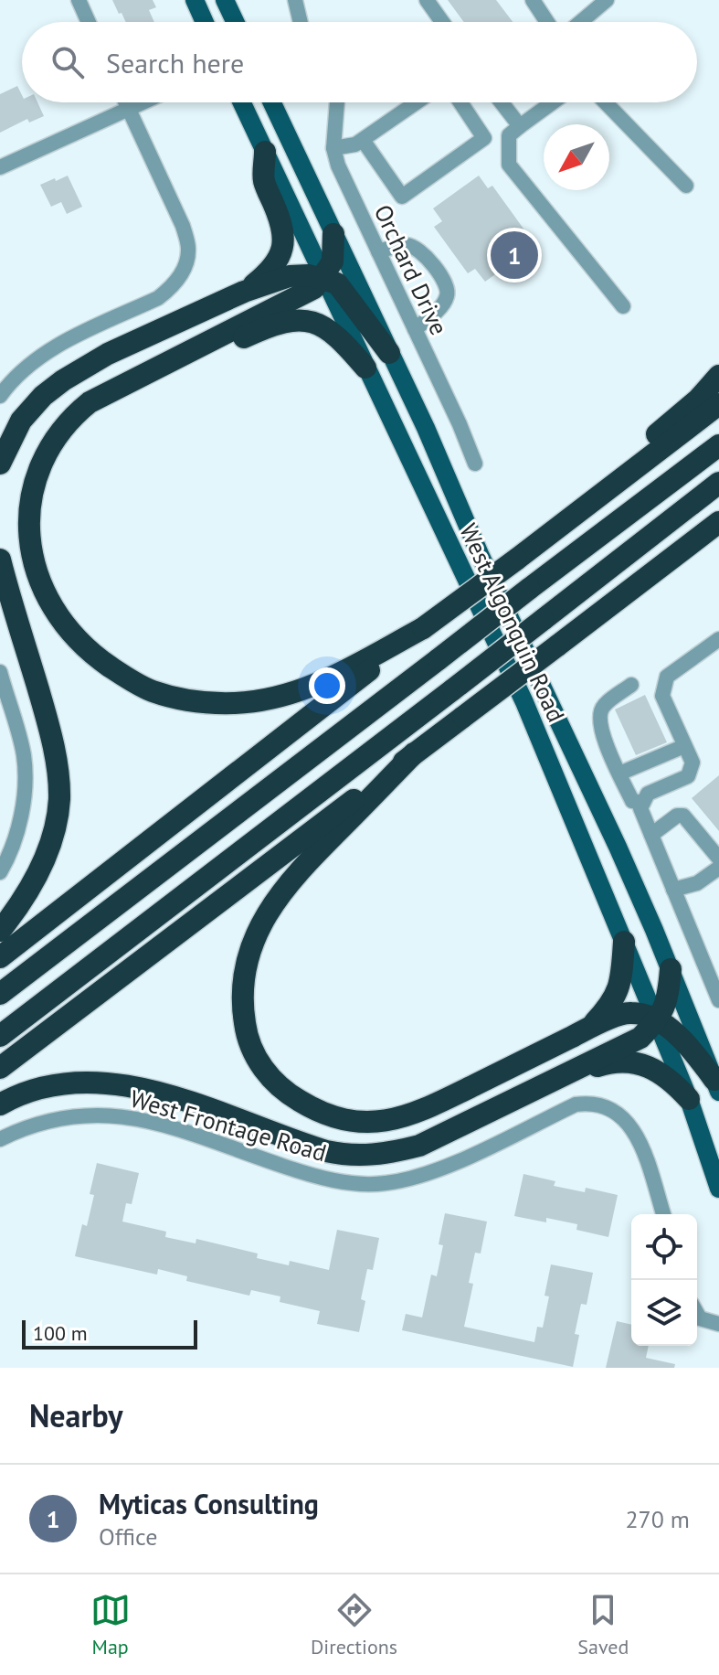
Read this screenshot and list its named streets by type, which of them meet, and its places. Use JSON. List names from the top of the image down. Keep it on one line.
{"streets":{"main road":["West Algonquin Road"],"street":["Orchard Drive","West Frontage Road"]},"scale_bar":"100 m","north":"bottom left","page":{"search":"Search here","pins":"1","scale":"100 m","heading":"Nearby","list":[{"mark":"1","name":"Myticas Consulting","note":"Office","value":"270 m"}],"nav":["Map","Directions","Saved"]}}
